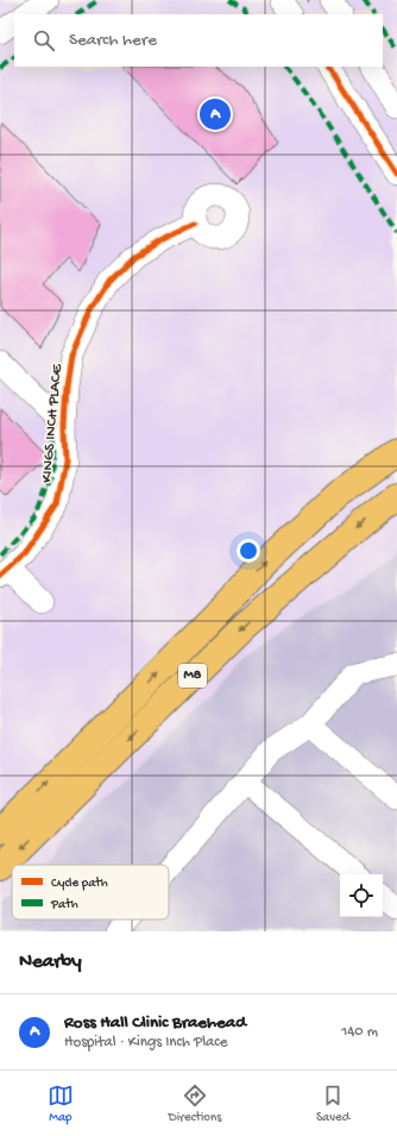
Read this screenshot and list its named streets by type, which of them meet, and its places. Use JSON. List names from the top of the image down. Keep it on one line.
{"streets":{"highway":["M8"],"street":["KINGS INCH PLACE"]},"legend":["Cycle path","Path"],"page":{"search":"Search here","pins":"A","heading":"Nearby","list":[{"mark":"A","name":"Ross Hall Clinic Braehead","note":"Hospital · Kings Inch Place","value":"140 m"}],"nav":["Map","Directions","Saved"]}}
